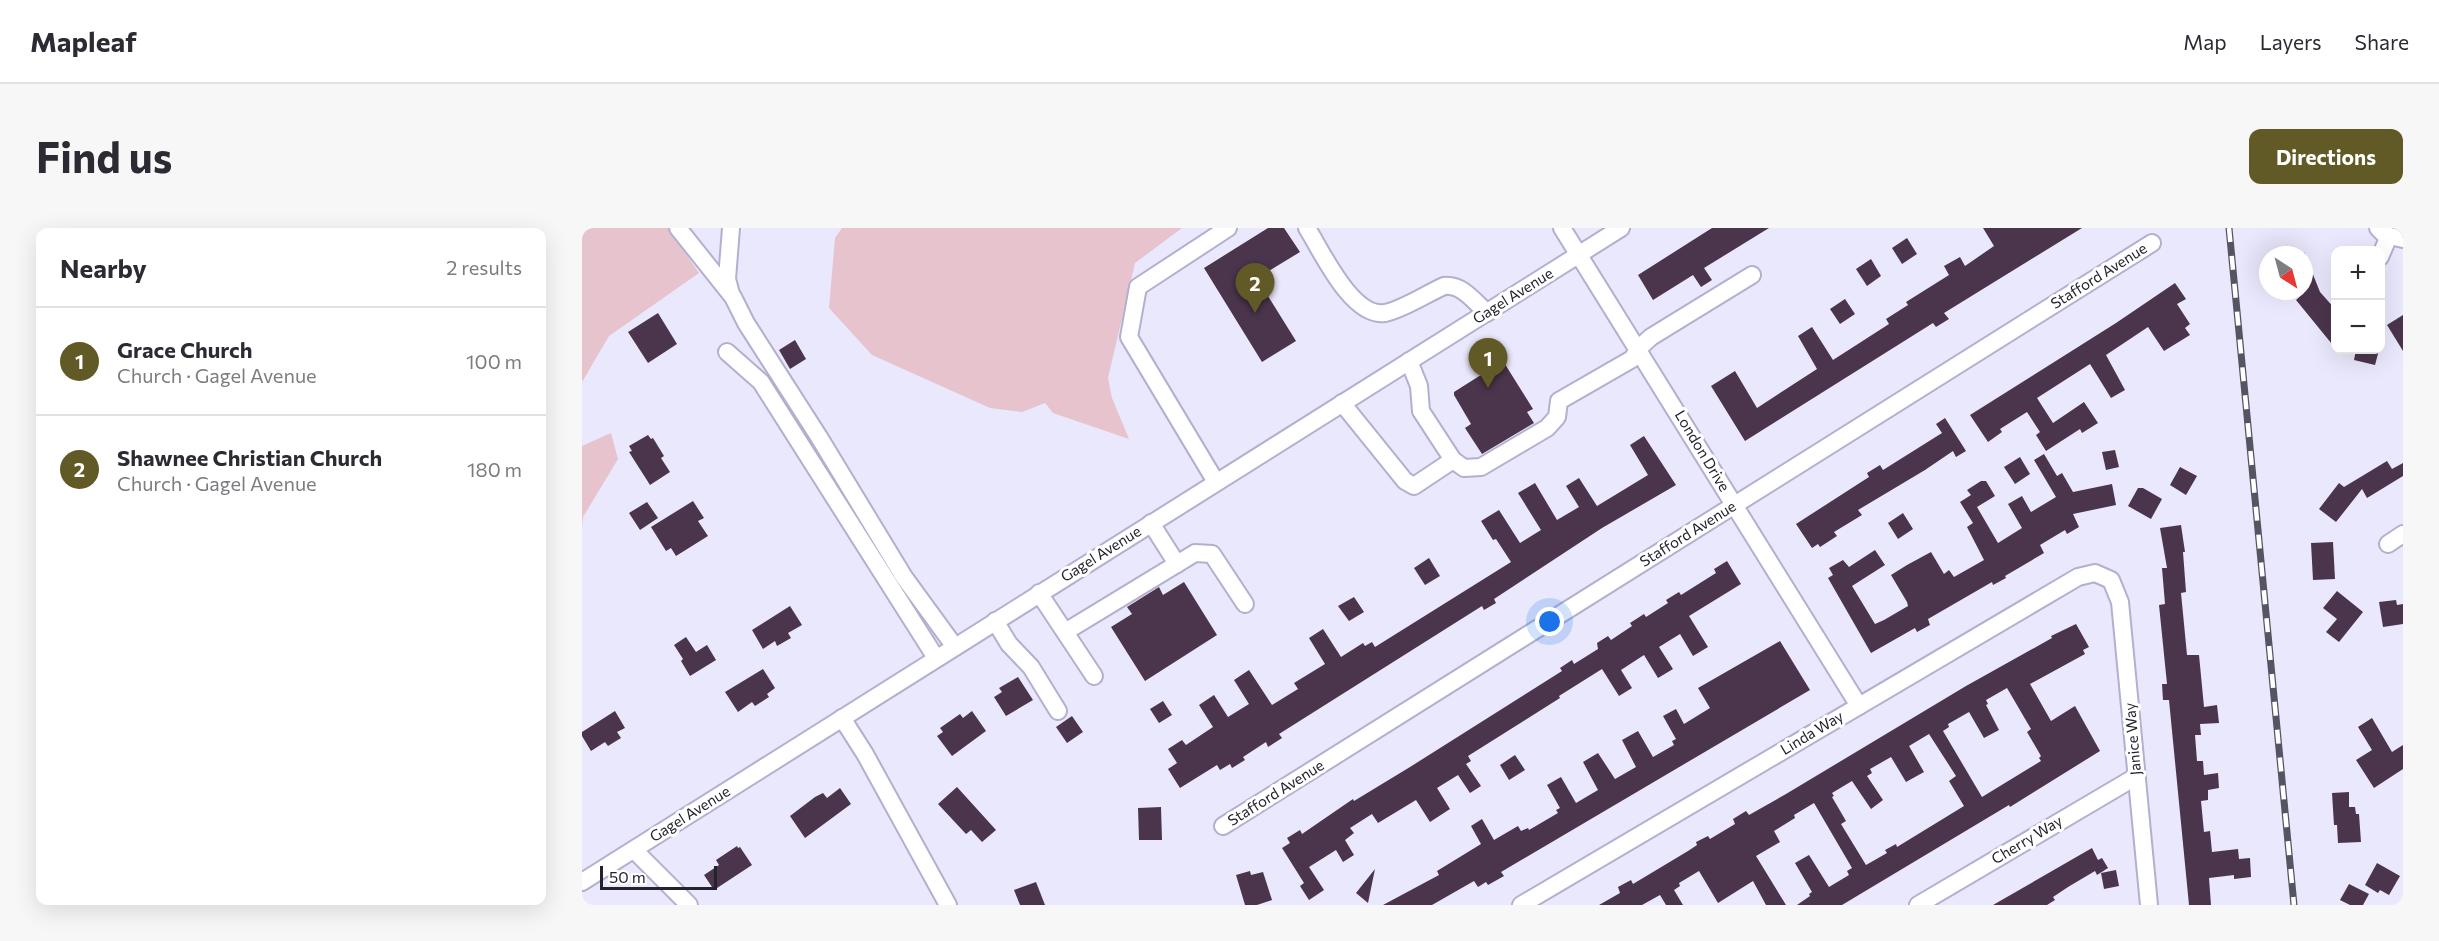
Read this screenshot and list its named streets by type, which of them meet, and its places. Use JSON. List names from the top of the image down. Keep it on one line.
{"streets":{"street":["Stafford Avenue","Gagel Avenue","London Drive","Linda Way","Janice Way","Cherry Way"]},"crossings":[["Stafford Avenue","London Drive"],["Gagel Avenue","London Drive"],["London Drive","Linda Way"],["Linda Way","Janice Way"],["Janice Way","Cherry Way"]],"scale_bar":"50 m","north":"bottom right","page":{"header":"Mapleaf","nav":["Map","Layers","Share"],"buttons":"Directions","title":"Find us","heading":["Nearby","2 results"],"map_buttons":["+","−"],"pins":["2","1"],"list":[{"mark":"1","name":"Grace Church","note":"Church · Gagel Avenue","value":"100 m"},{"mark":"2","name":"Shawnee Christian Church","note":"Church · Gagel Avenue","value":"180 m"}],"scale":"50 m"}}
